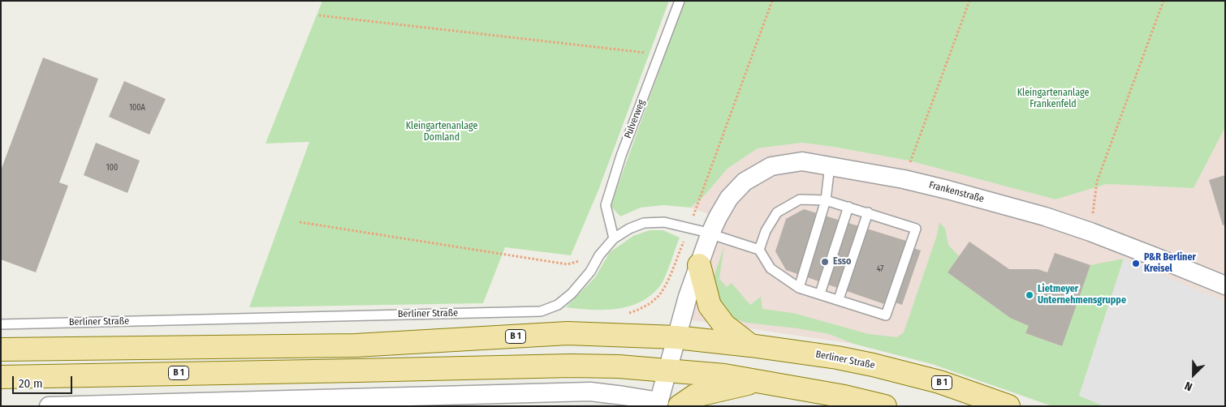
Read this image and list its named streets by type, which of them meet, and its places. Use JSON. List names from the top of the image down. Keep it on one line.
{"streets":{"main road":["Berliner Straße","B 1"],"street":["Frankenstraße"],"lane":["Pulverweg"]},"crossings":[["Pulverweg","Berliner Straße"],["Frankenstraße","Berliner Straße"],["Berliner Straße","B 1"]],"parks":["Kleingartenanlage Frankenfeld","Kleingartenanlage Domland"],"places":["Esso","P&R Berliner Kreisel","Lietmeyer Unternehmensgruppe"],"house_numbers":["100A","100","47"],"scale_bar":"20 m","north":"bottom left"}
